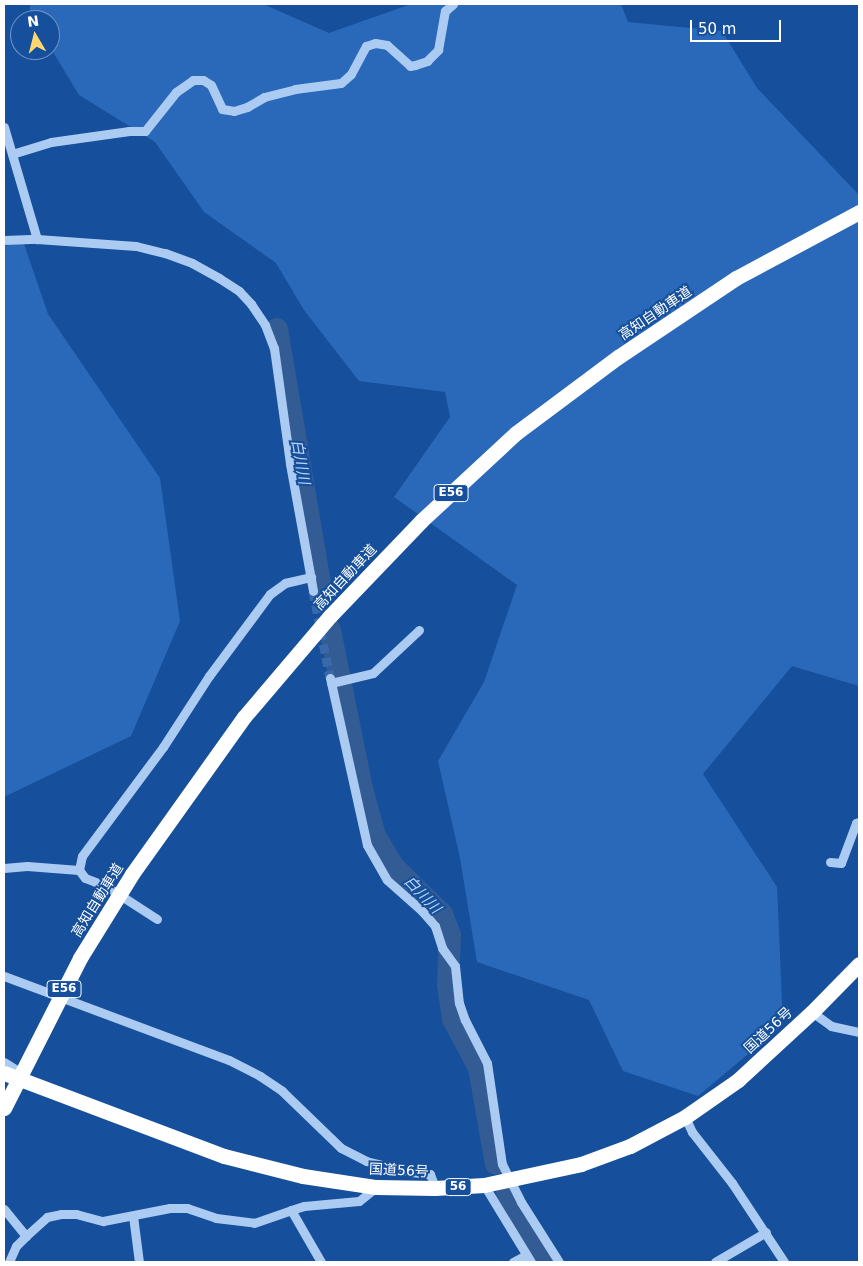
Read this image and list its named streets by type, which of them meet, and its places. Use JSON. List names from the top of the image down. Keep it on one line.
{"streets":{"highway":["高知自動車道","E56","国道56号","56"]},"water":["白川川"],"scale_bar":"50 m","north":"top"}
